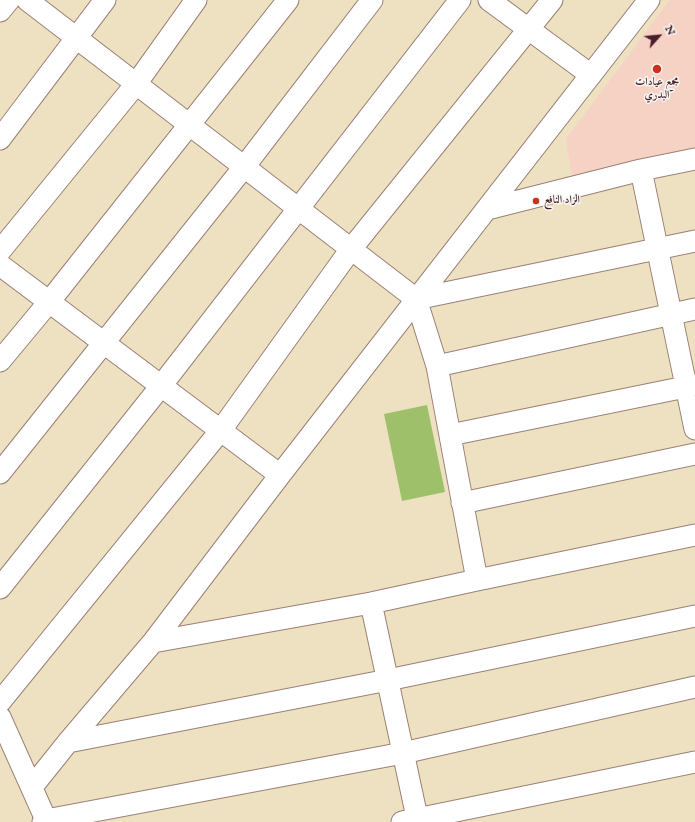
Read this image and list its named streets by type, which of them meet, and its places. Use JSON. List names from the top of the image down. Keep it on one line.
{"places":["مجمع عيادات البدري","الزاد النافع"],"north":"top right"}
